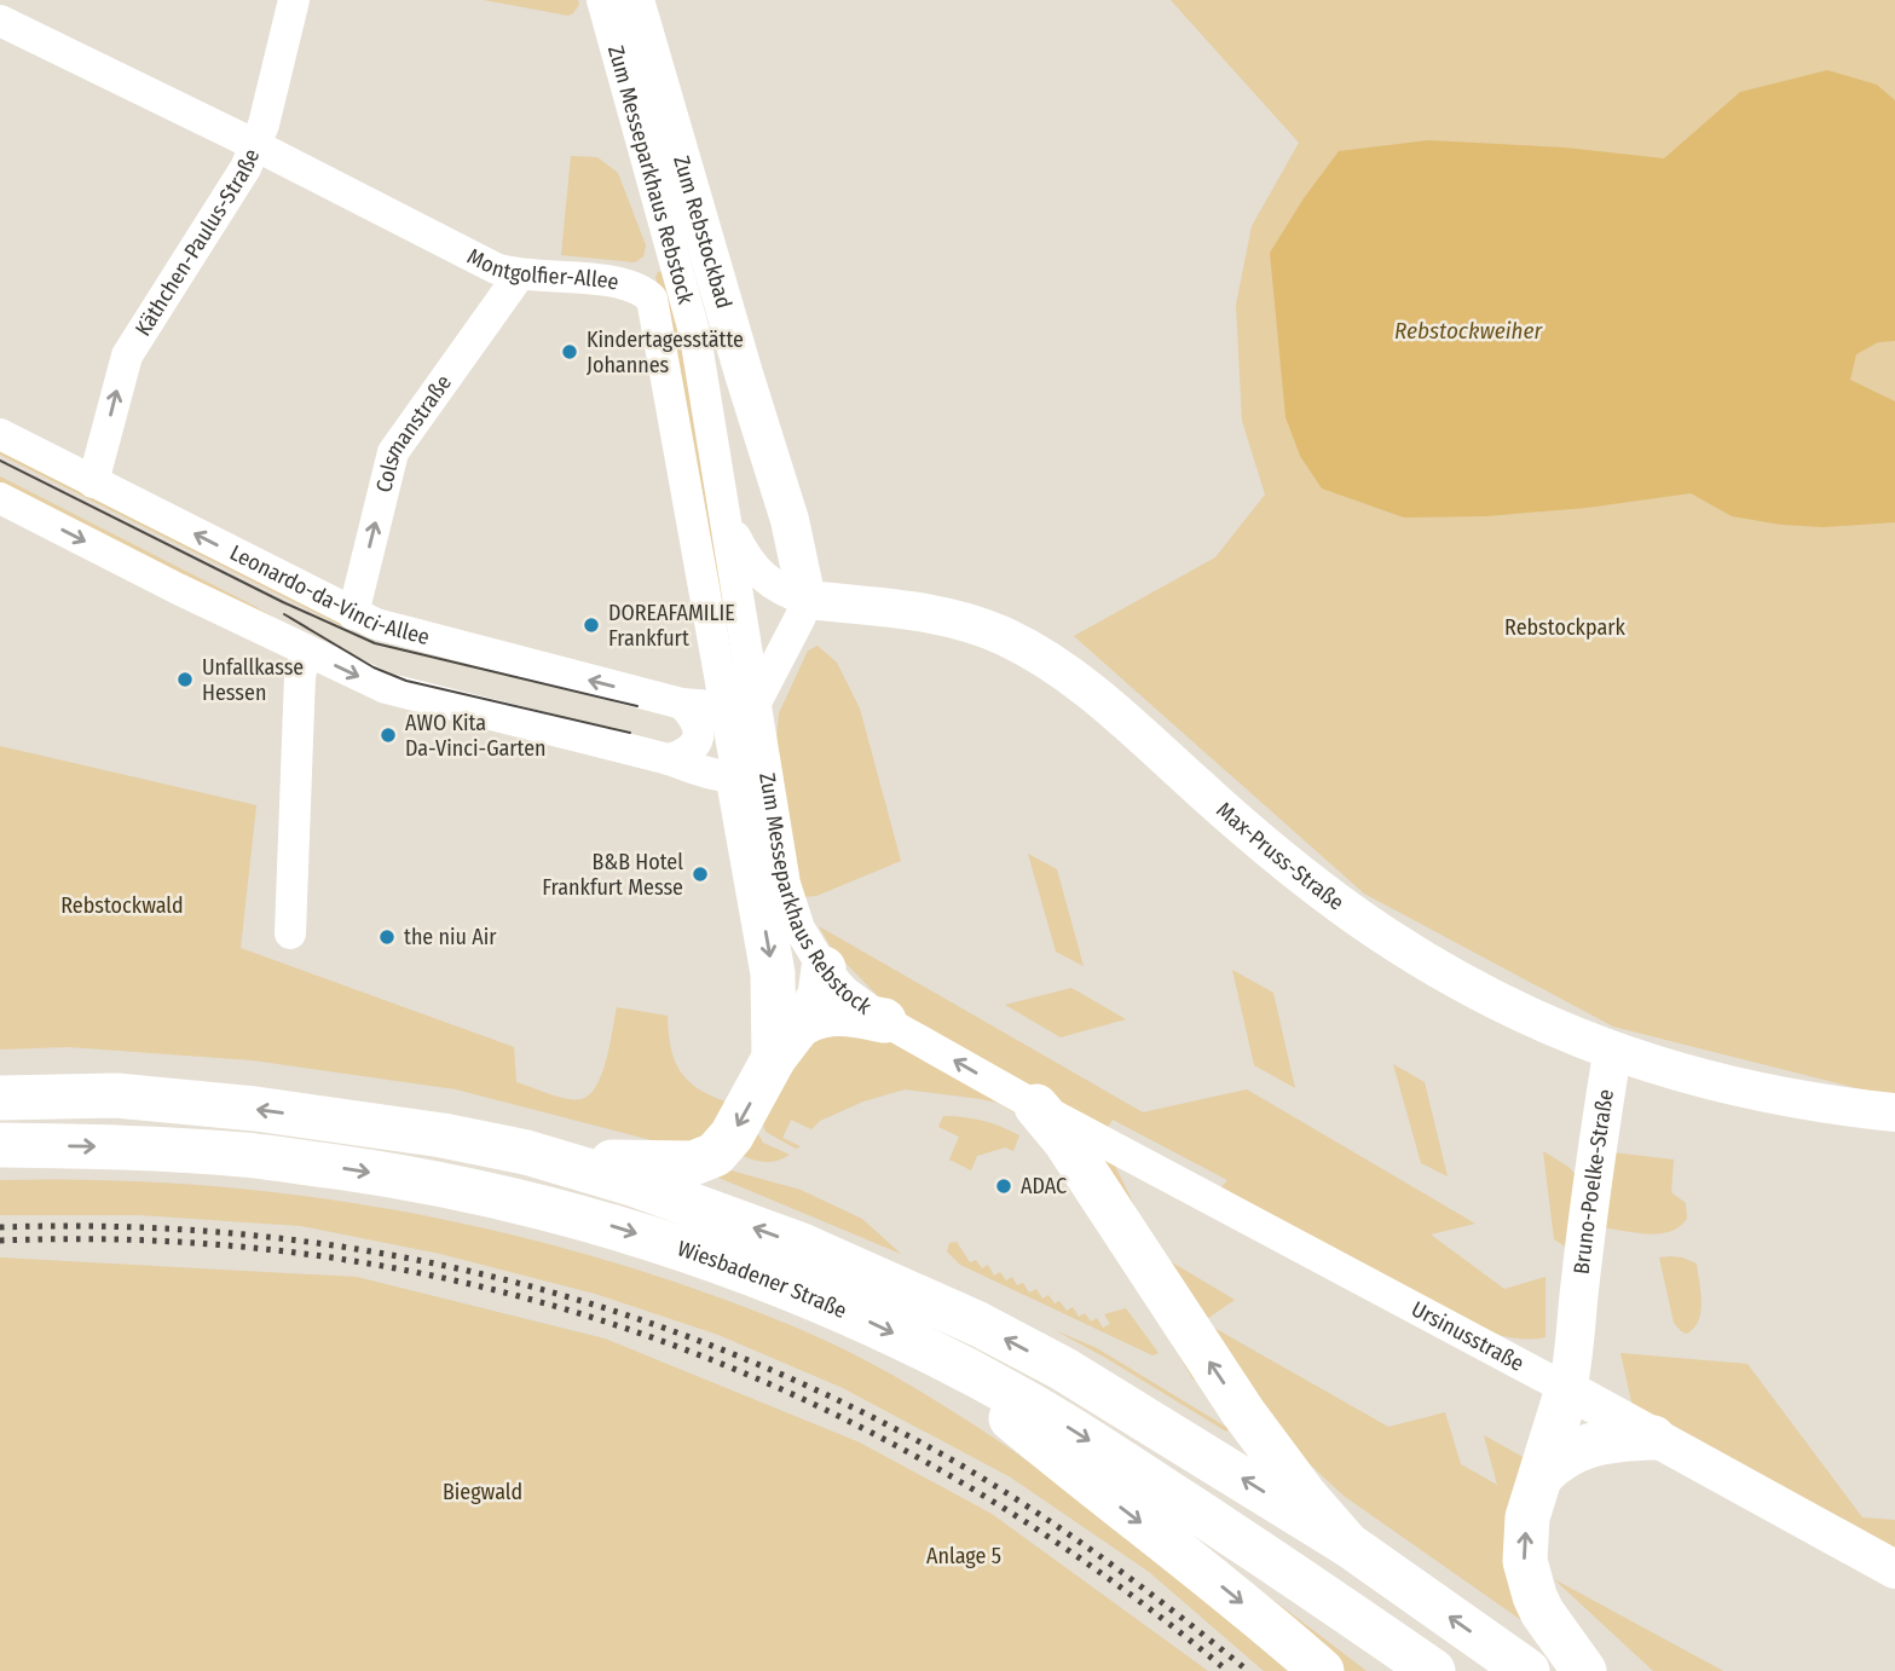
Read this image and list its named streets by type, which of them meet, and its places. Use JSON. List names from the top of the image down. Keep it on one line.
{"streets":{"highway":["Wiesbadener Straße"],"main road":["Zum Rebstockbad","Max-Pruss-Straße","Bruno-Poelke-Straße","Ursinusstraße"],"street":["Zum Messeparkhaus Rebstock","Käthchen-Paulus-Straße","Montgolfier-Allee","Colsmanstraße","Leonardo-da-Vinci-Allee"]},"crossings":[["Zum Messeparkhaus Rebstock","Montgolfier-Allee"],["Zum Messeparkhaus Rebstock","Leonardo-da-Vinci-Allee"],["Zum Messeparkhaus Rebstock","Max-Pruss-Straße"],["Zum Rebstockbad","Max-Pruss-Straße"],["Käthchen-Paulus-Straße","Montgolfier-Allee"],["Käthchen-Paulus-Straße","Leonardo-da-Vinci-Allee"],["Montgolfier-Allee","Colsmanstraße"],["Montgolfier-Allee","Leonardo-da-Vinci-Allee"],["Colsmanstraße","Leonardo-da-Vinci-Allee"],["Max-Pruss-Straße","Bruno-Poelke-Straße"],["Bruno-Poelke-Straße","Ursinusstraße"]],"one_way":["Käthchen-Paulus-Straße","Colsmanstraße"],"water":["Rebstockweiher"],"parks":["Rebstockpark","Rebstockwald","Biegwald","Anlage 5"],"places":["Kindertagesstätte Johannes","DOREAFAMILIE Frankfurt","Unfallkasse Hessen","AWO Kita Da-Vinci-Garten","B&B Hotel Frankfurt Messe","the niu Air","ADAC"]}
